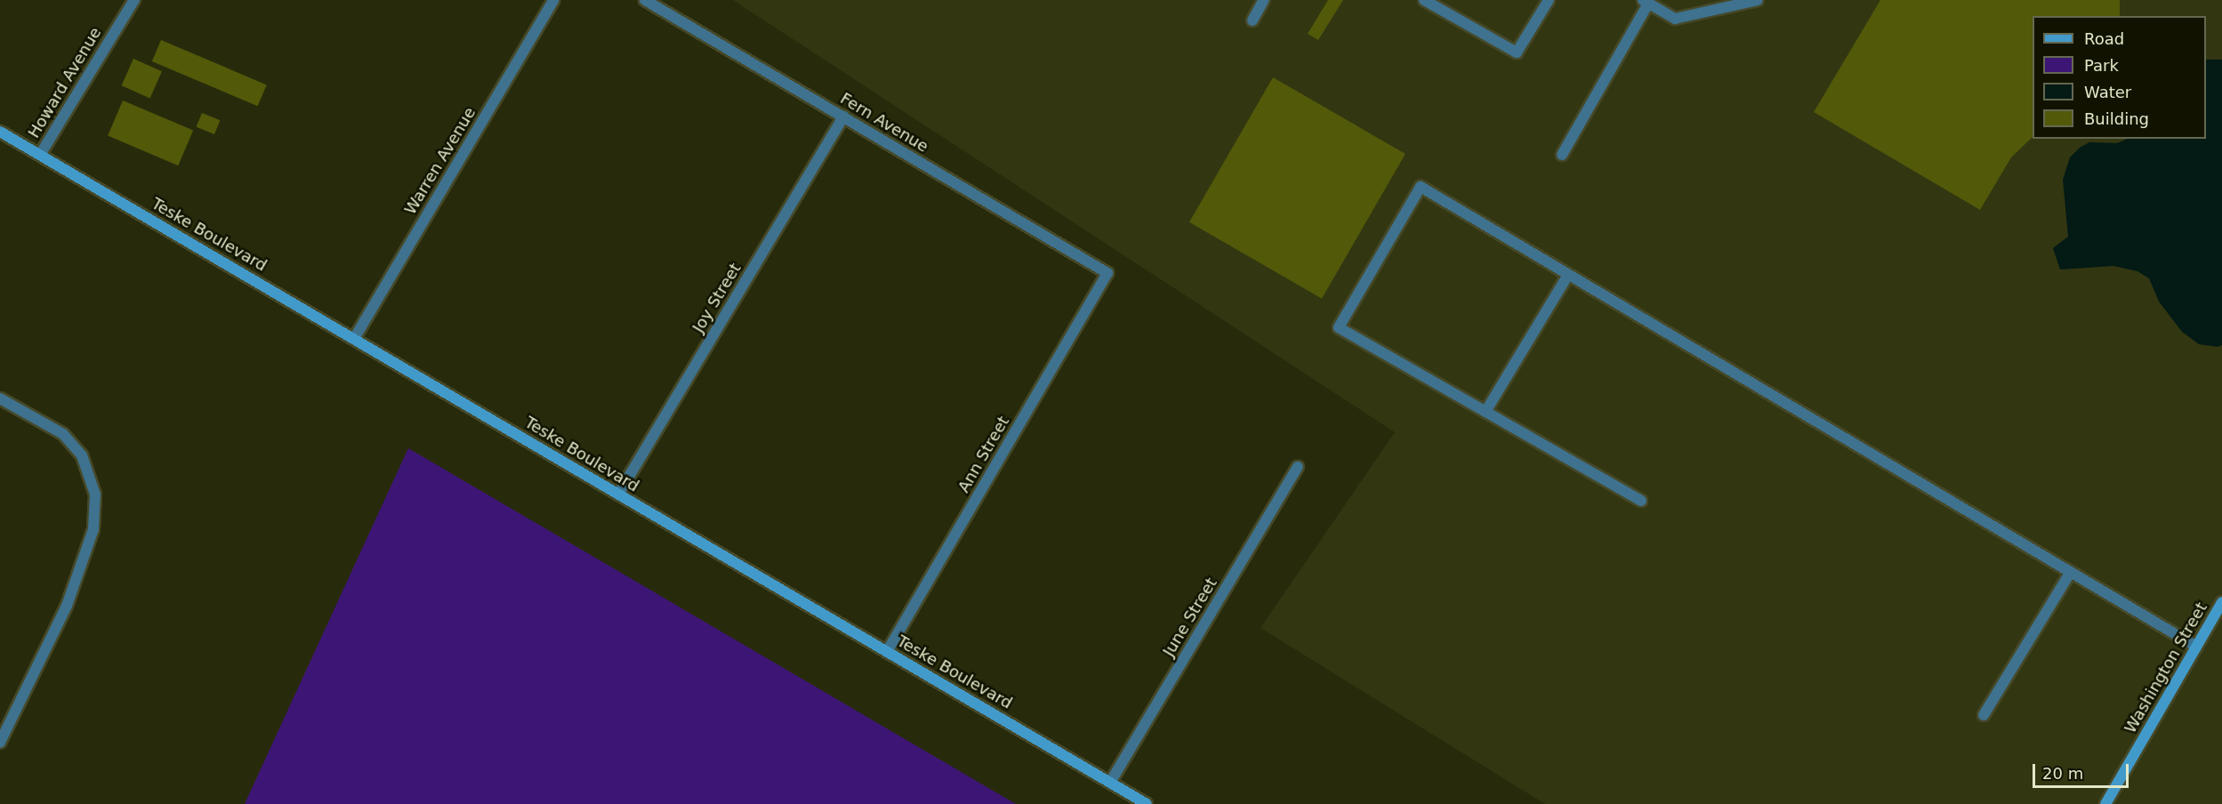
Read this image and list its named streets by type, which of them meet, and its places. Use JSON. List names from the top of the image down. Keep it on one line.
{"streets":{"street":["Howard Avenue","Fern Avenue","Warren Avenue","Teske Boulevard","Joy Street","Ann Street","June Street","Washington Street"]},"crossings":[["Howard Avenue","Teske Boulevard"],["Fern Avenue","Joy Street"],["Fern Avenue","Ann Street"],["Warren Avenue","Teske Boulevard"],["Teske Boulevard","Joy Street"],["Teske Boulevard","Ann Street"],["Teske Boulevard","June Street"]],"legend":["Road","Park","Water","Building"],"scale_bar":"20 m"}
